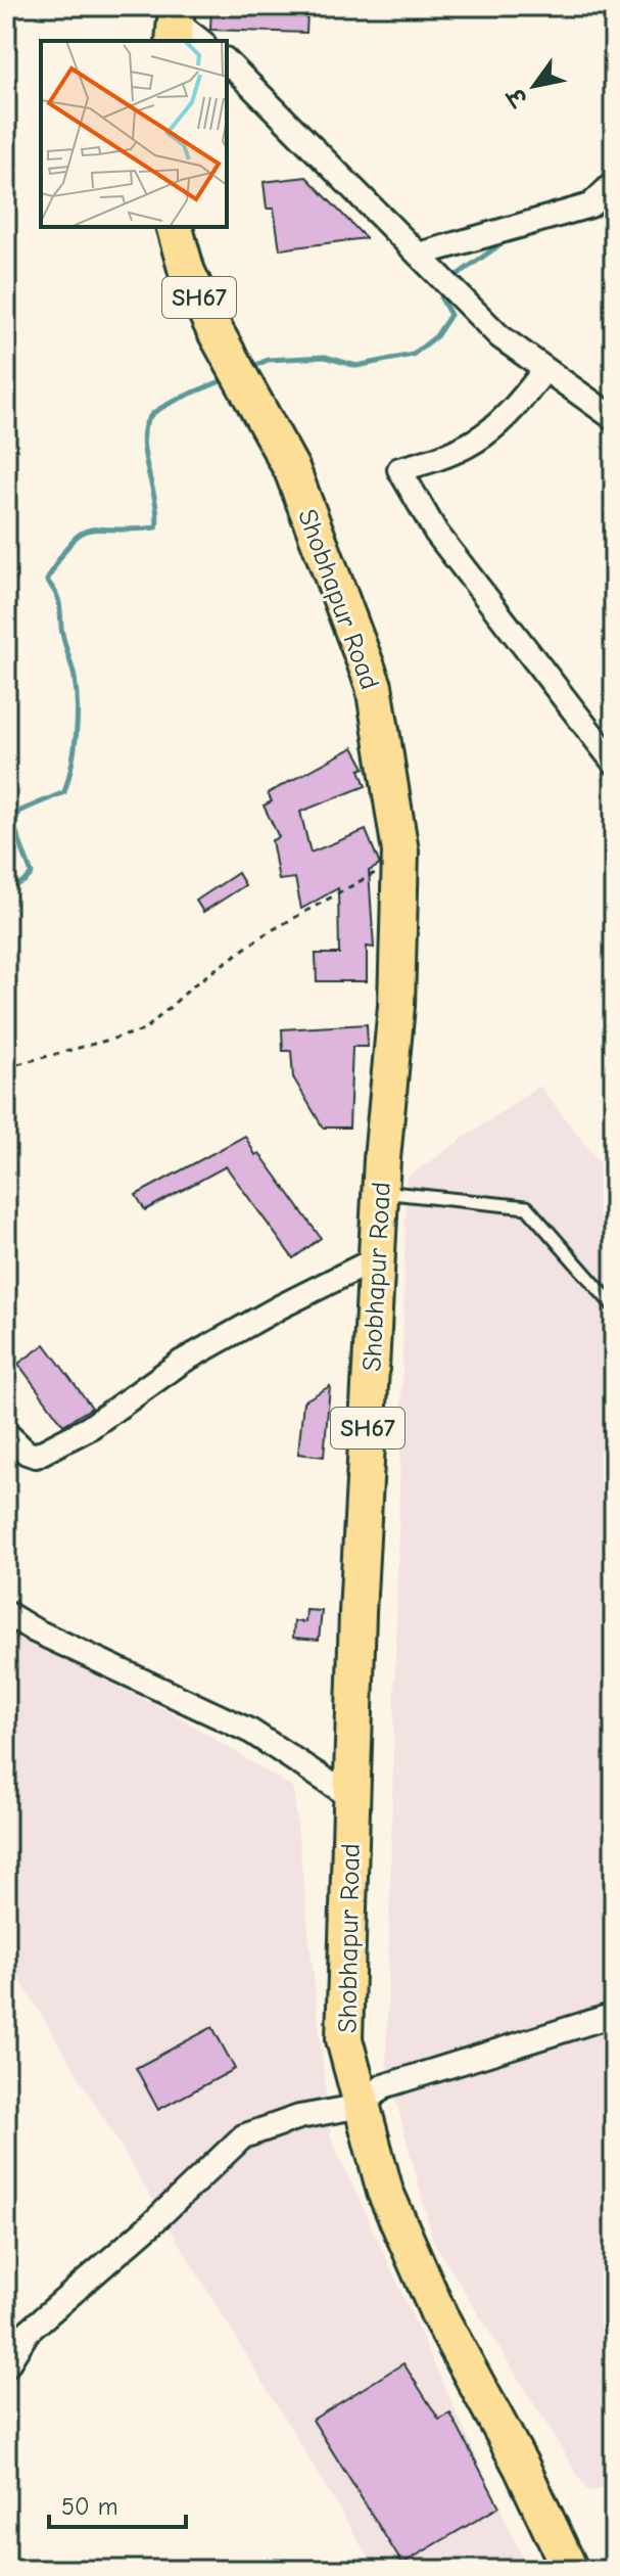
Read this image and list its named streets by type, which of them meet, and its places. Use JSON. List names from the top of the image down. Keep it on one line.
{"streets":{"main road":["SH67","Shobhapur Road"]},"scale_bar":"50 m","north":"bottom left"}
